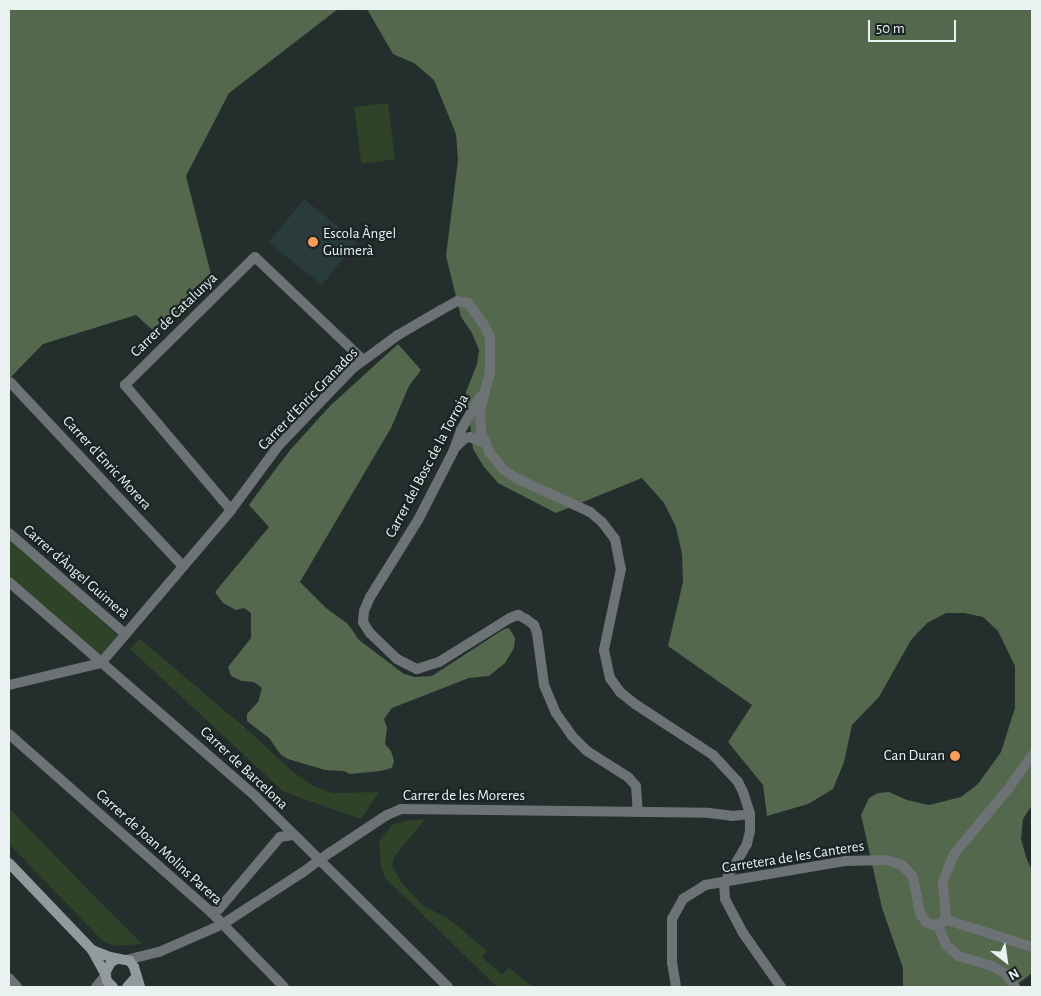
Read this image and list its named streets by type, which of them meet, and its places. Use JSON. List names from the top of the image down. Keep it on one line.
{"streets":{"street":["Carrer de Catalunya","Carrer d'Enric Granados","Carrer d'Enric Morera","Carrer del Bosc de la Torroja","Carrer d'Àngel Guimerà","Carrer de Barcelona","Carrer de les Moreres","Carrer de Joan Molins Parera","Carretera de les Canteres"]},"crossings":[["Carrer de Catalunya","Carrer d'Enric Granados"],["Carrer d'Enric Granados","Carrer d'Enric Morera"],["Carrer d'Enric Granados","Carrer del Bosc de la Torroja"],["Carrer d'Enric Granados","Carrer d'Àngel Guimerà"],["Carrer d'Enric Granados","Carrer de Barcelona"],["Carrer del Bosc de la Torroja","Carrer de les Moreres"],["Carrer de les Moreres","Carrer de Joan Molins Parera"]],"places":["Escola Àngel Guimerà","Can Duran"],"scale_bar":"50 m","north":"bottom right"}
